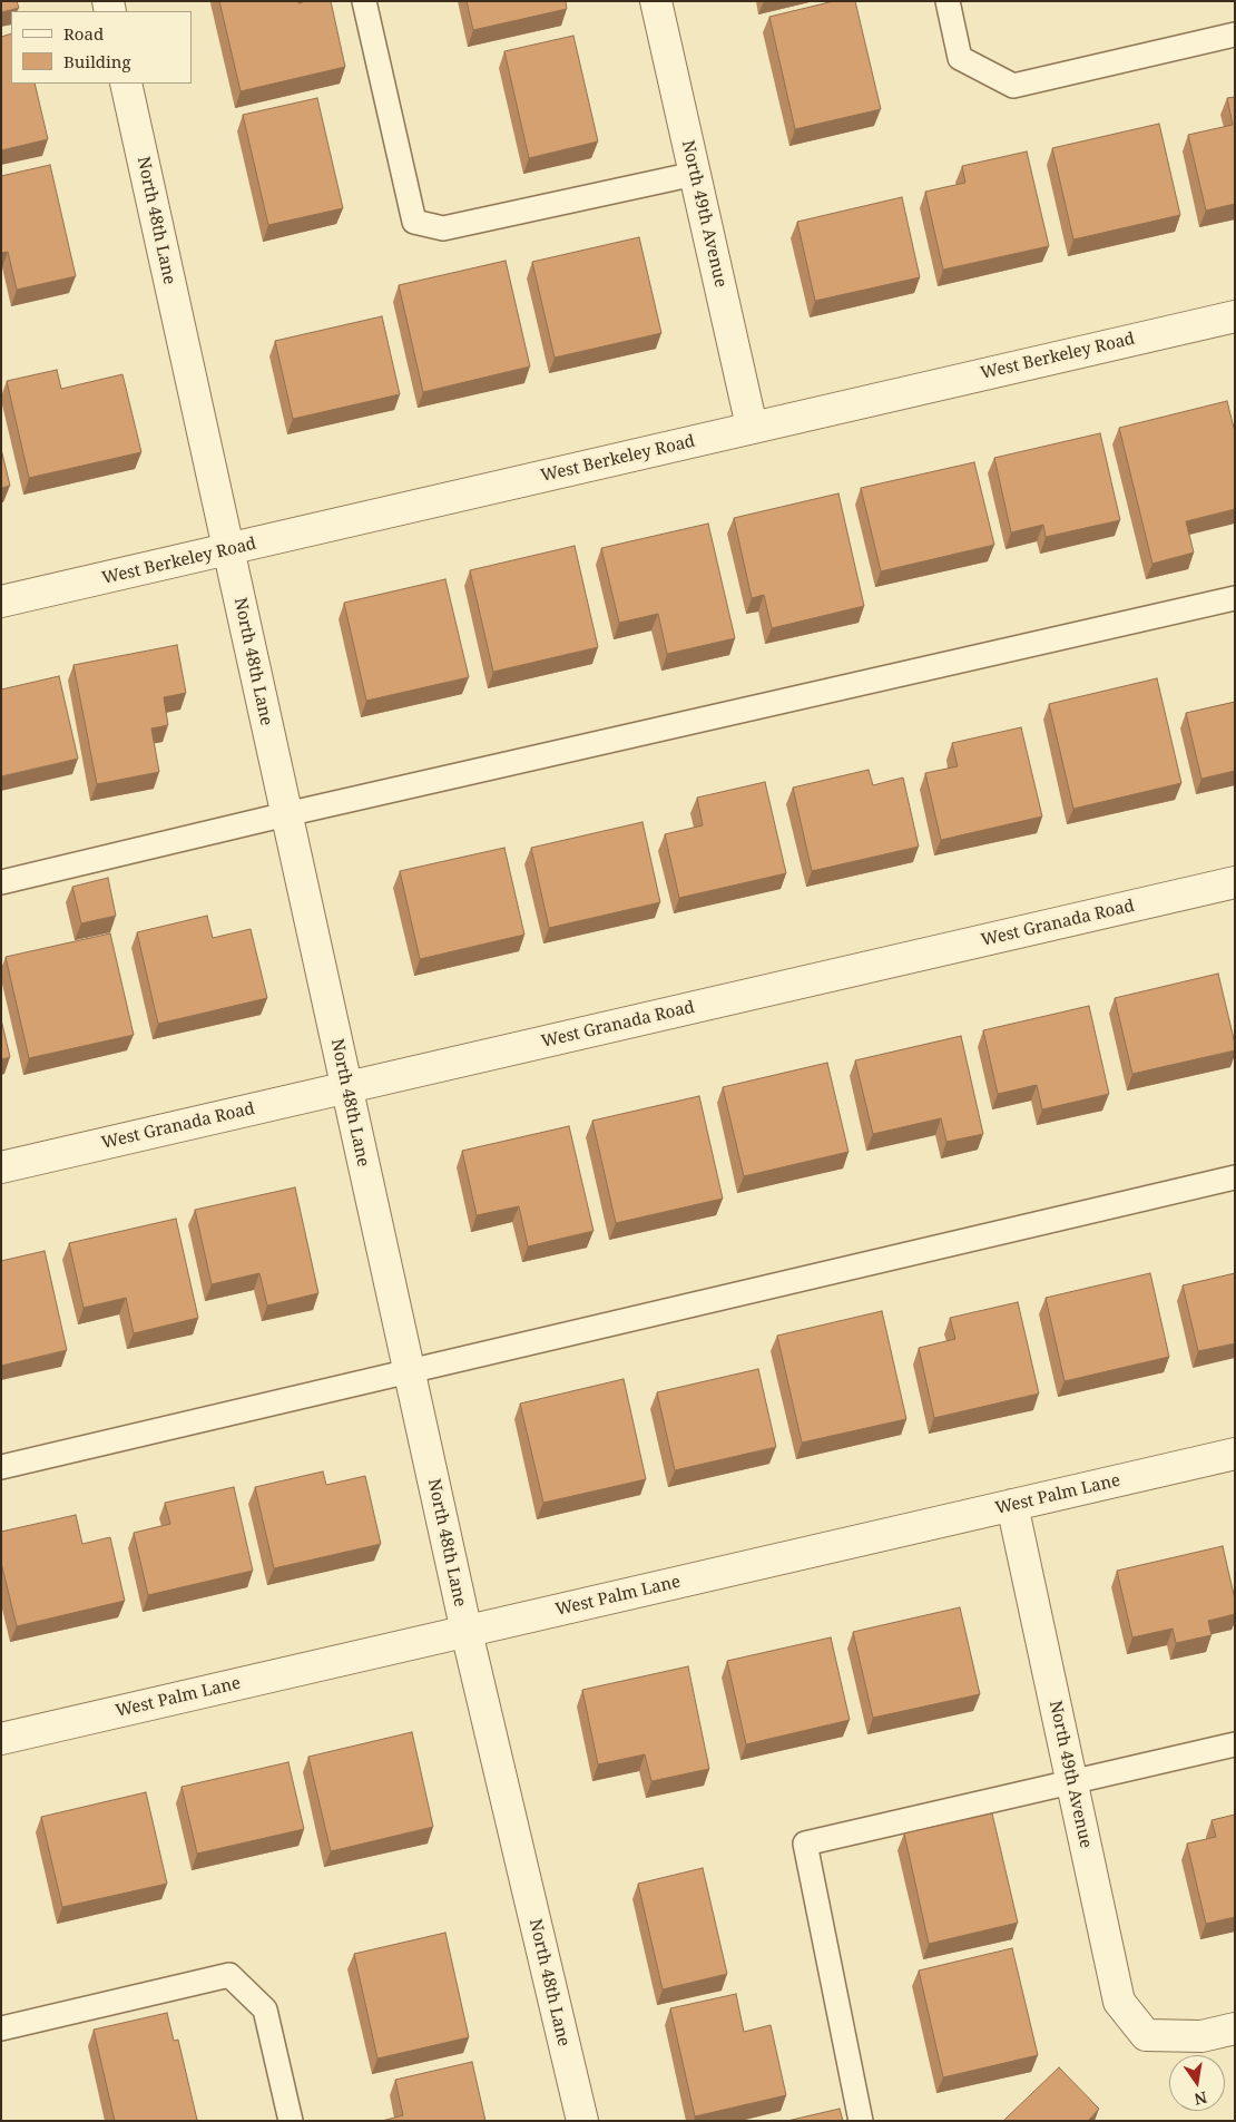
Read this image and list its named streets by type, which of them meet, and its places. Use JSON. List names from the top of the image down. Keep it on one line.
{"streets":{"street":["North 49th Avenue","North 48th Lane","West Berkeley Road","West Granada Road","West Palm Lane"]},"crossings":[["North 49th Avenue","West Berkeley Road"],["North 49th Avenue","West Palm Lane"],["North 48th Lane","West Berkeley Road"],["North 48th Lane","West Granada Road"],["North 48th Lane","West Palm Lane"]],"legend":["Road","Building"],"north":"bottom"}
